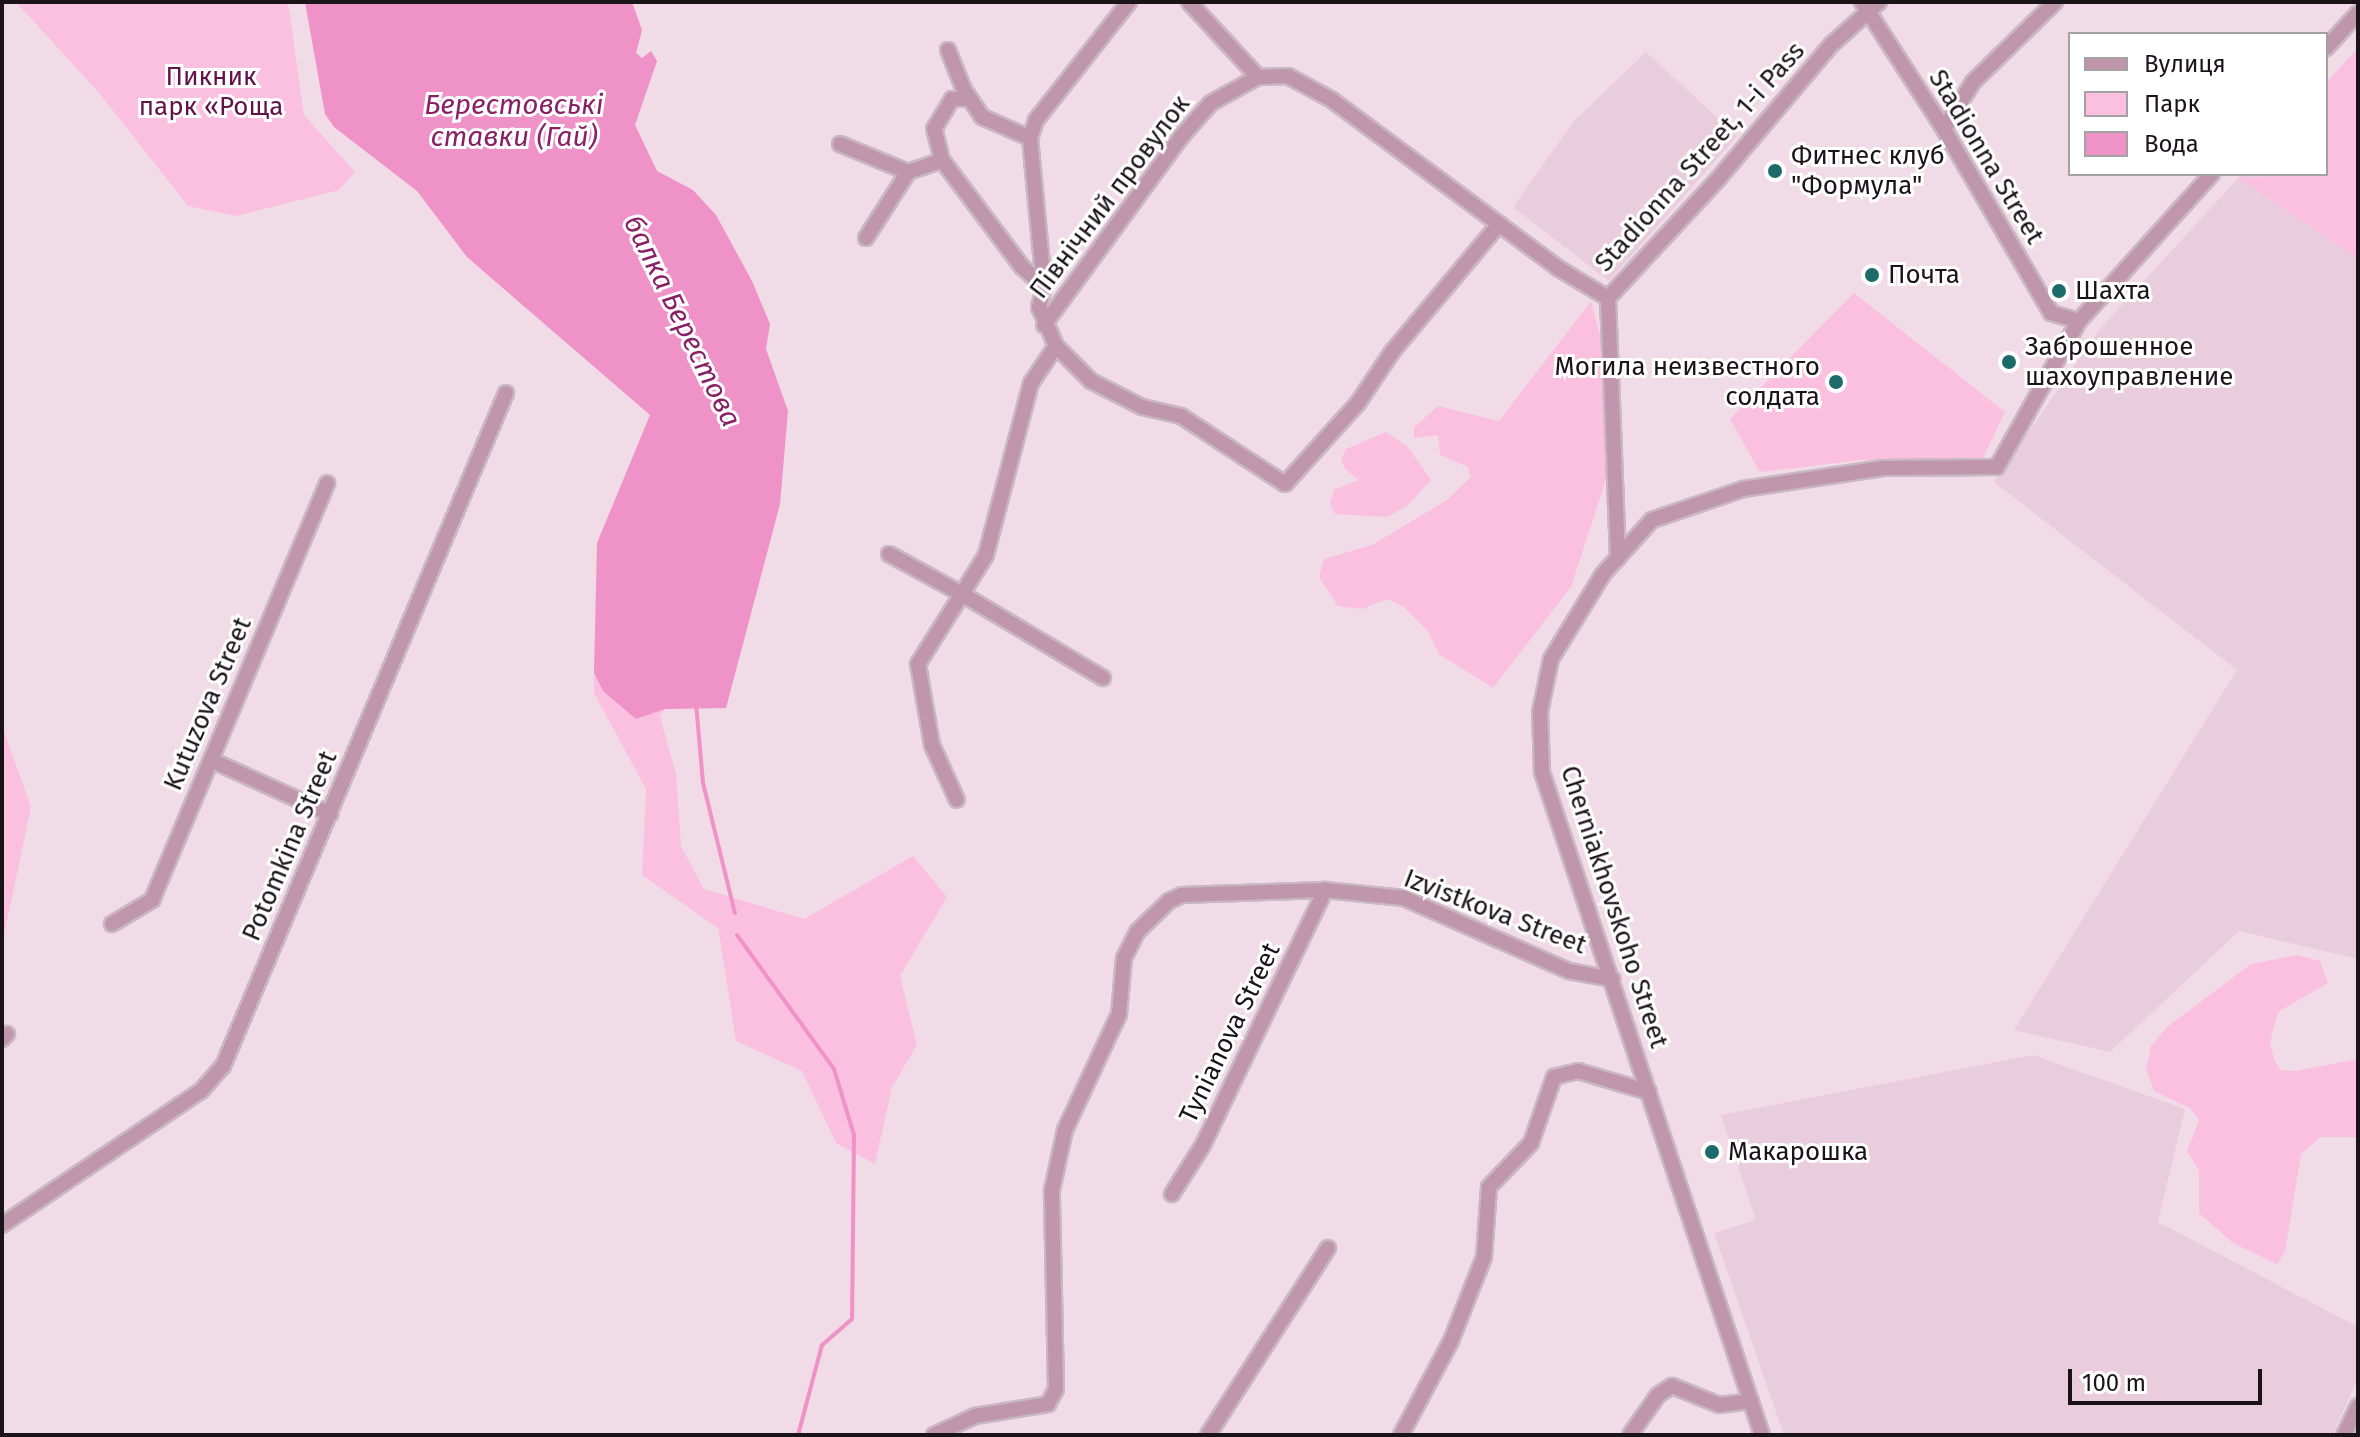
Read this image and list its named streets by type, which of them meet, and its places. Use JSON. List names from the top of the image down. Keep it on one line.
{"streets":{"street":["Stadionna Street, 1-i Pass","Stadionna Street","Північний провулок","Kutuzova Street","Potomkina Street","Cherniakhovskoho Street","Izvistkova Street","Tynianova Street"]},"crossings":[["Stadionna Street, 1-i Pass","Stadionna Street"],["Stadionna Street, 1-i Pass","Cherniakhovskoho Street"],["Stadionna Street","Cherniakhovskoho Street"],["Cherniakhovskoho Street","Izvistkova Street"],["Izvistkova Street","Tynianova Street"]],"water":["Берестовські ставки (Гай)","балка Берестова"],"parks":["Пикник парк «Роща"],"places":["Фитнес клуб \"Формула\"","Почта","Шахта","Заброшенное шахоуправление","Могила неизвестного солдата","Макарошка"],"legend":["Вулиця","Парк","Вода"],"scale_bar":"100 m"}
